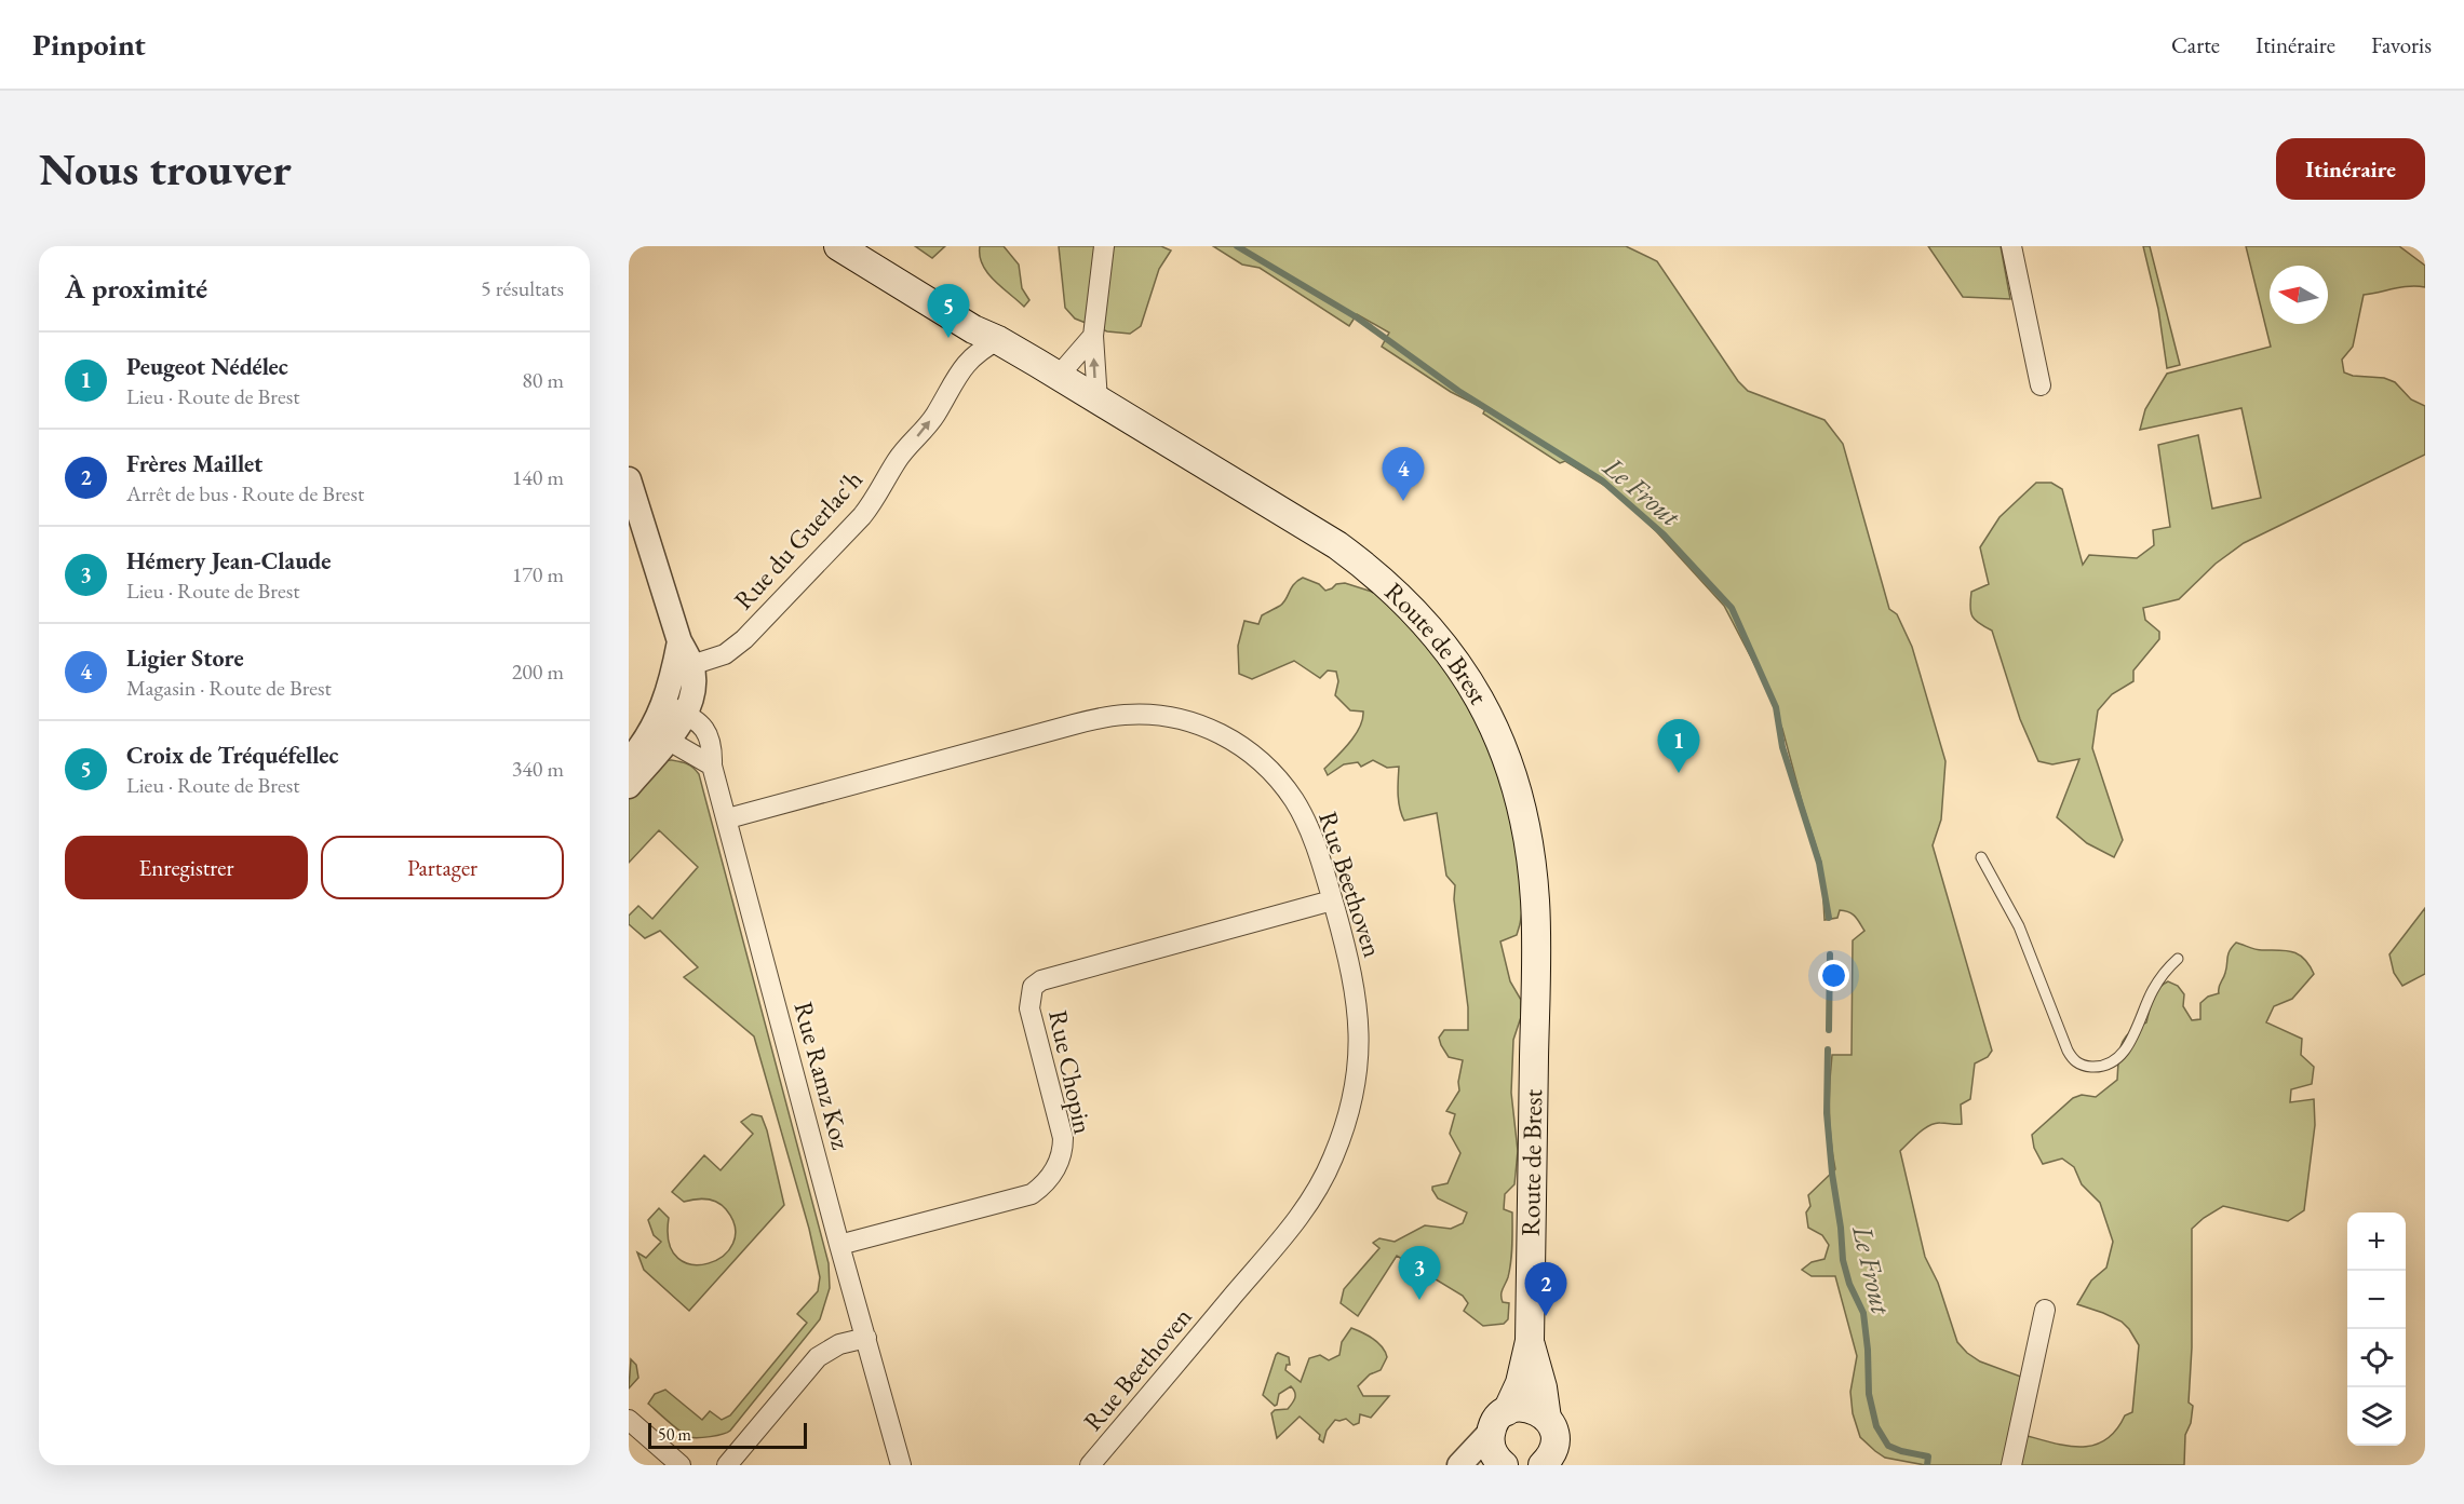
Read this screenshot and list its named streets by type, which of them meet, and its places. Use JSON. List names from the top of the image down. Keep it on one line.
{"streets":{"main road":["Route de Brest"],"street":["Rue du Guerlac'h","Rue Beethoven","Rue Chopin","Rue Ramz Koz"]},"crossings":[["Rue du Guerlac'h","Route de Brest"],["Rue Beethoven","Rue Chopin"],["Rue Beethoven","Rue Ramz Koz"],["Rue Chopin","Rue Ramz Koz"]],"one_way":["Rue du Guerlac'h"],"water":["Le Frout"],"scale_bar":"50 m","north":"left","page":{"header":"Pinpoint","nav":["Carte","Itinéraire","Favoris"],"buttons":["Itinéraire",["Enregistrer","Partager"]],"title":"Nous trouver","heading":["À proximité","5 résultats"],"pins":["5","4","1","3","2"],"list":[{"mark":"1","name":"Peugeot Nédélec","note":"Lieu · Route de Brest","value":"80 m"},{"mark":"2","name":"Frères Maillet","note":"Arrêt de bus · Route de Brest","value":"140 m"},{"mark":"3","name":"Hémery Jean-Claude","note":"Lieu · Route de Brest","value":"170 m"},{"mark":"4","name":"Ligier Store","note":"Magasin · Route de Brest","value":"200 m"},{"mark":"5","name":"Croix de Tréquéfellec","note":"Lieu · Route de Brest","value":"340 m"}],"map_buttons":["+","−"],"scale":"50 m"}}
